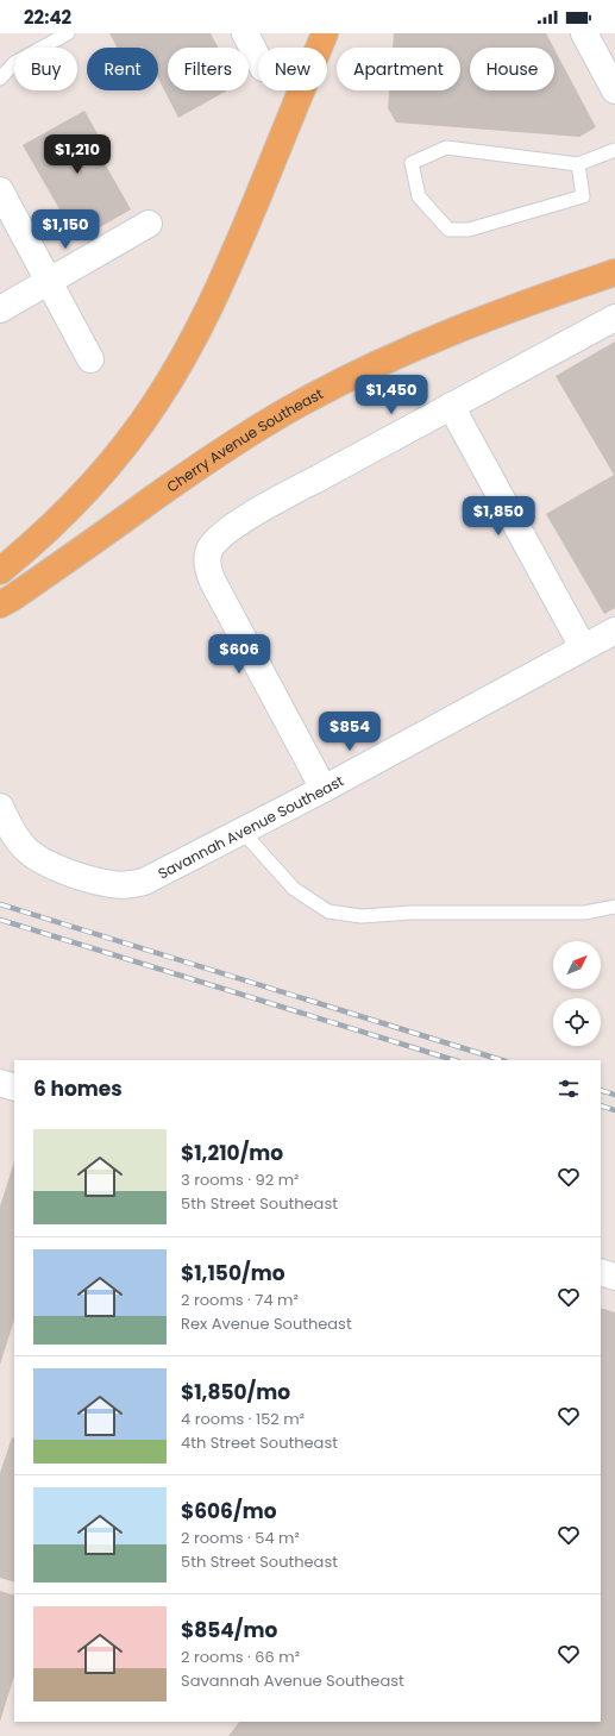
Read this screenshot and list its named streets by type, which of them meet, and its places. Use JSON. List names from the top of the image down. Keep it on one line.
{"streets":{"main road":["Cherry Avenue Southeast"],"street":["Savannah Avenue Southeast"]},"north":"top right","page":{"status":"22:42","chip":["Buy","Rent","Filters","New","Apartment","House"],"price":["$1,210","$1,150","$1,450","$1,850","$606","$854"],"heading":"6 homes","list":[{"name":"$1,210/mo","note":"3 rooms · 92 m² · 5th Street Southeast"},{"name":"$1,150/mo","note":"2 rooms · 74 m² · Rex Avenue Southeast"},{"name":"$1,850/mo","note":"4 rooms · 152 m² · 4th Street Southeast"},{"name":"$606/mo","note":"2 rooms · 54 m² · 5th Street Southeast"},{"name":"$854/mo","note":"2 rooms · 66 m² · Savannah Avenue Southeast"}]}}
